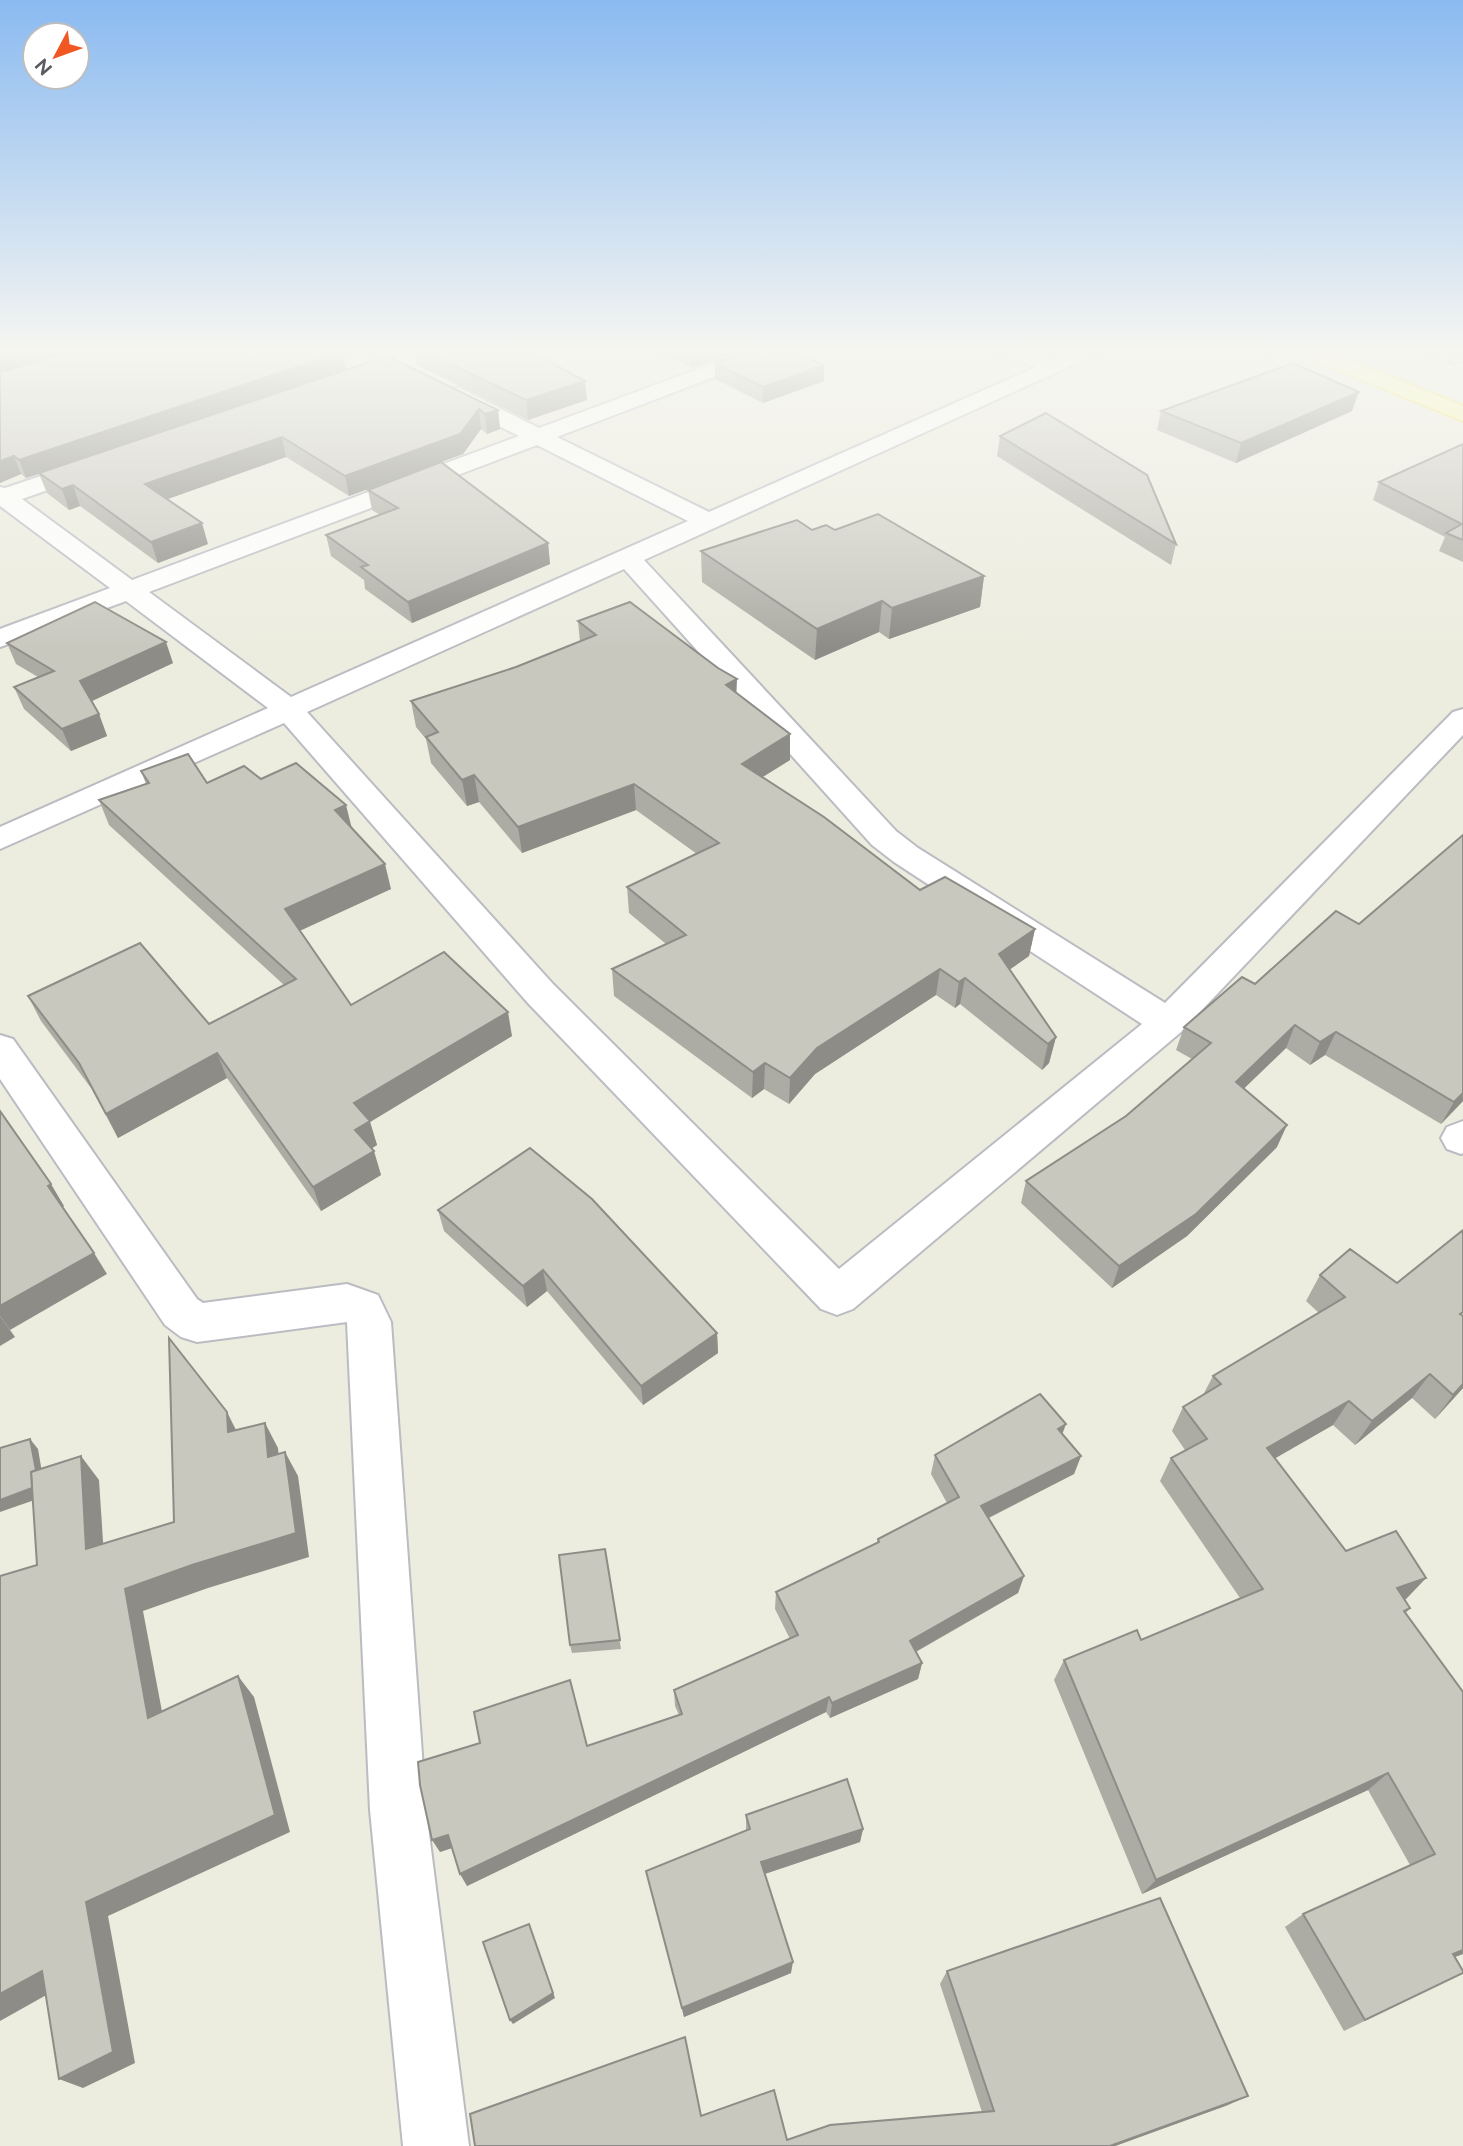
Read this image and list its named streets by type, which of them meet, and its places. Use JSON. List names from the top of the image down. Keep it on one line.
{"north":"bottom left"}
